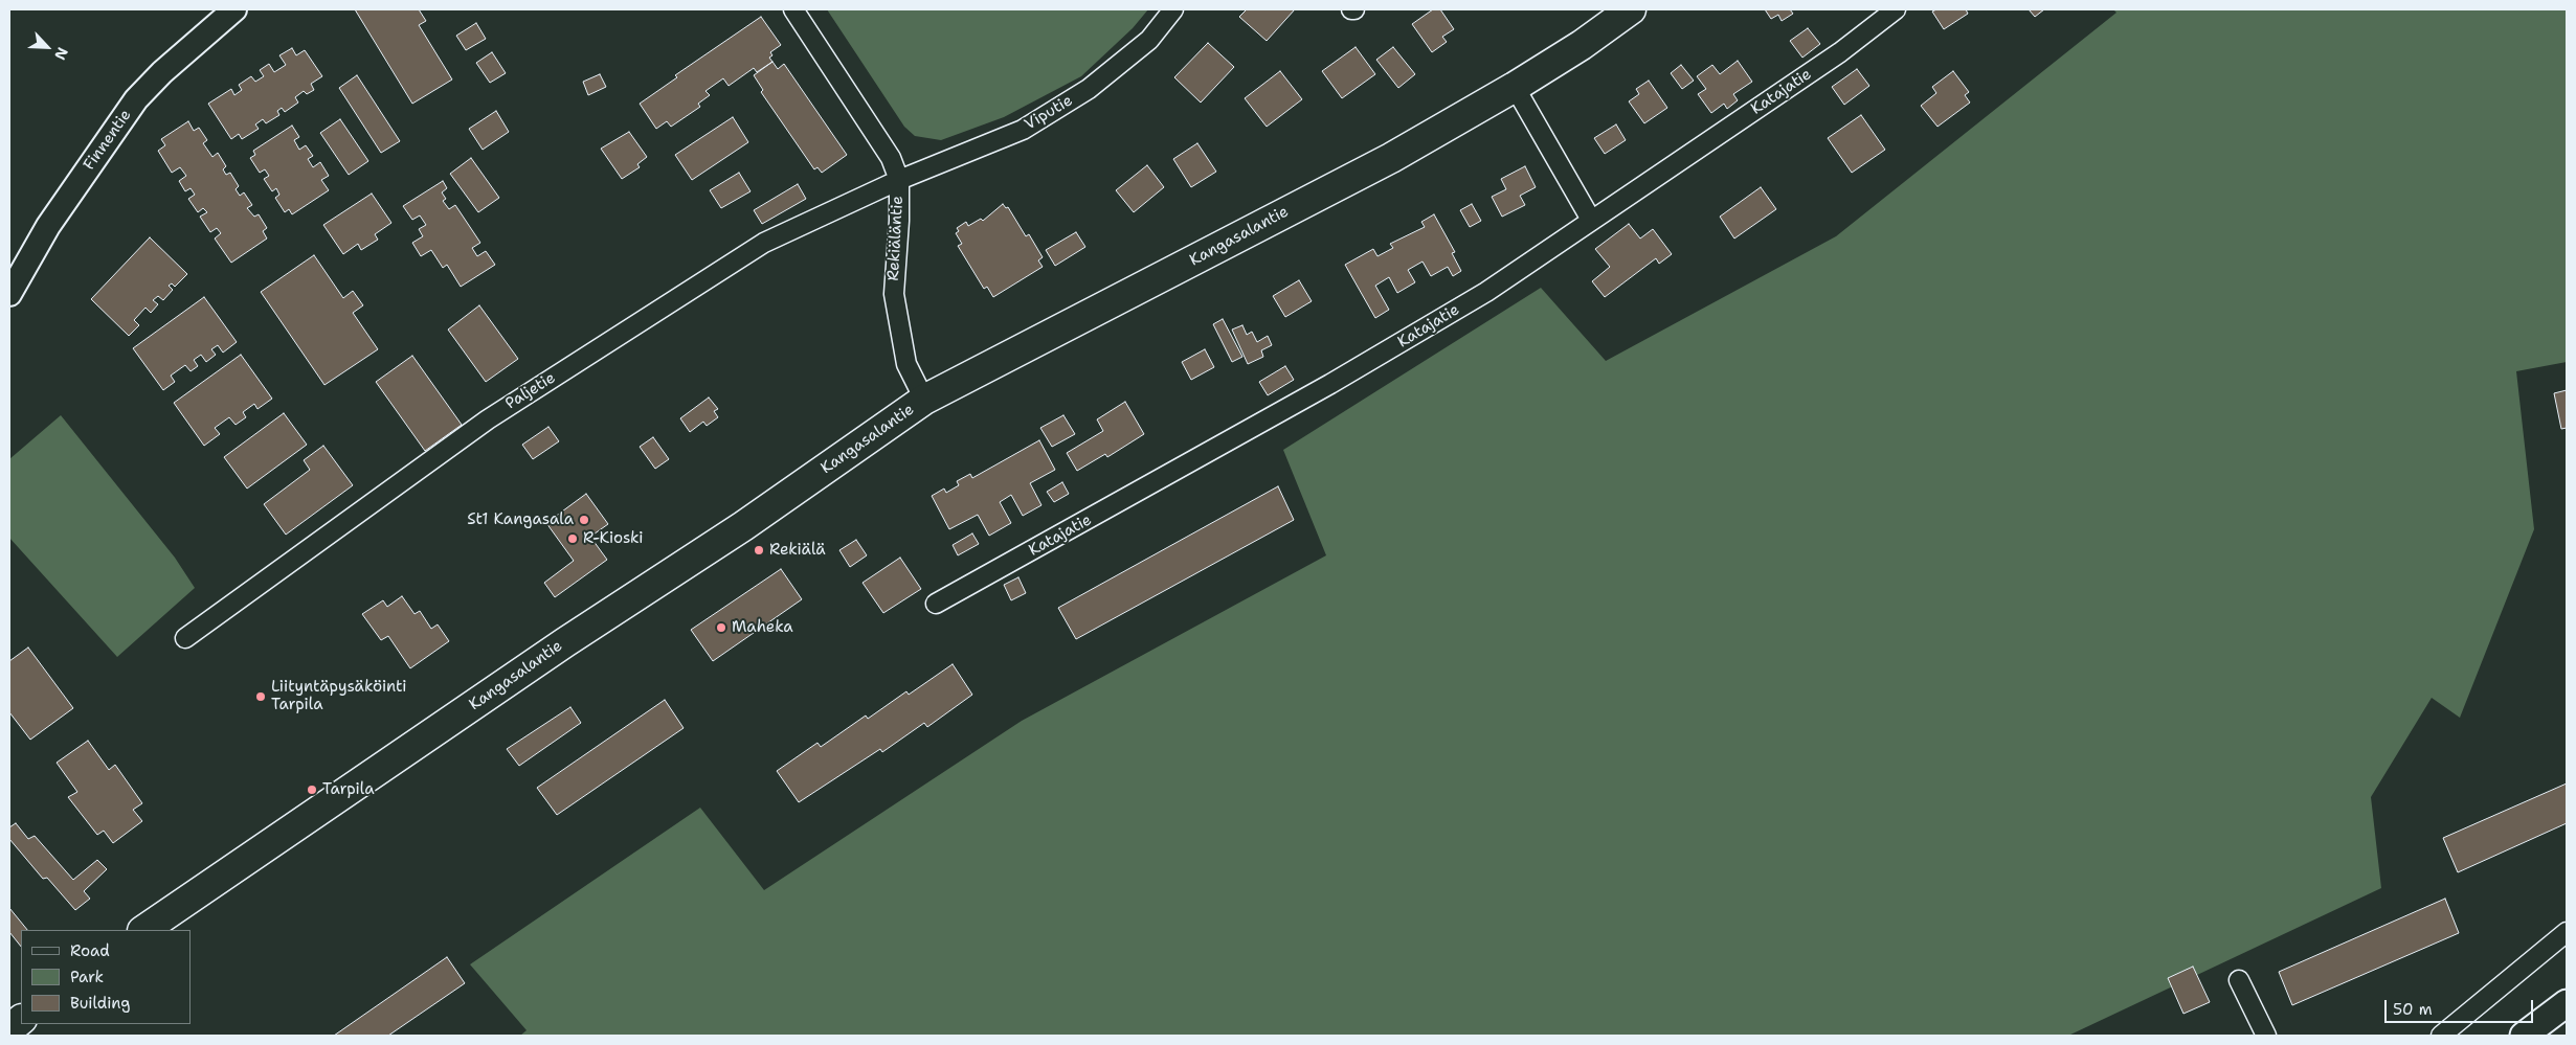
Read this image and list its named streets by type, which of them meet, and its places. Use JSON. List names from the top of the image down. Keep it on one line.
{"streets":{"main road":["Kangasalantie"],"street":["Katajatie","Viputie","Finnentie","Rekiäläntie","Paljetie"]},"crossings":[["Viputie","Rekiäläntie"],["Viputie","Paljetie"],["Kangasalantie","Rekiäläntie"],["Rekiäläntie","Paljetie"]],"places":["St1 Kangasala","R-Kioski","Rekiälä","Maheka","Liityntäpysäköinti Tarpila","Tarpila"],"legend":["Road","Park","Building"],"scale_bar":"50 m","north":"bottom right"}
